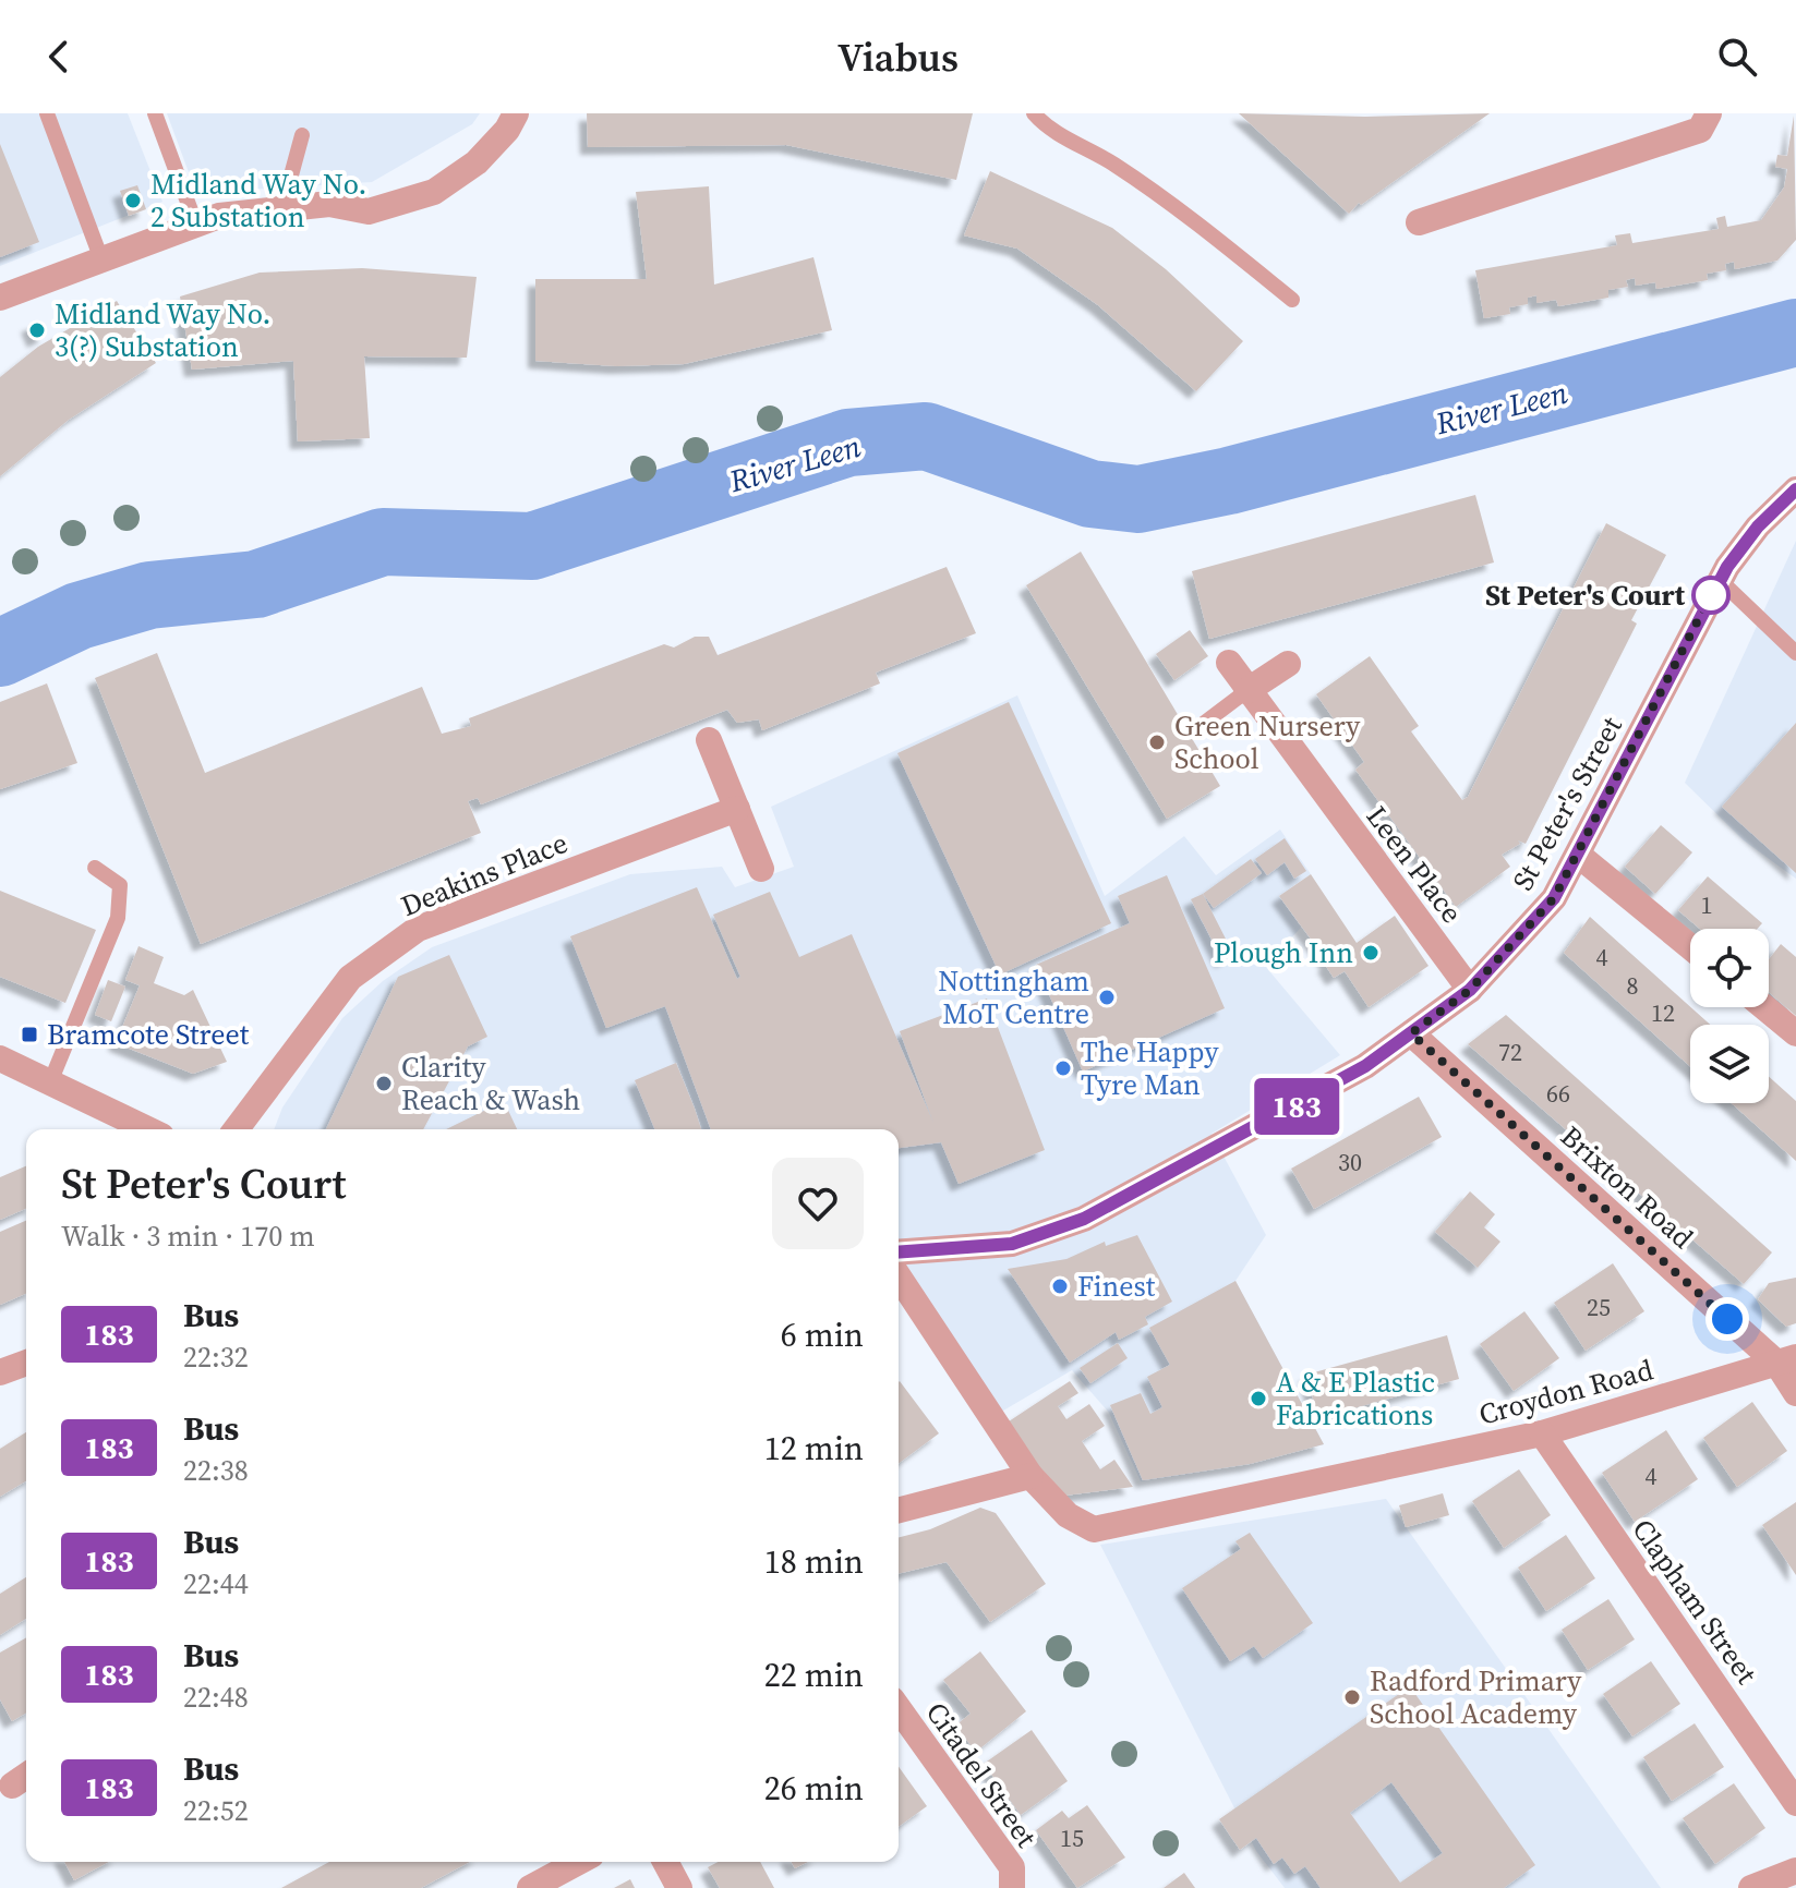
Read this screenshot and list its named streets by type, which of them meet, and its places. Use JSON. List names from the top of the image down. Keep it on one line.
{"streets":{"street":["St Peter's Street","Leen Place","Deakins Place","Brixton Road","Croydon Road","Clapham Street","Citadel Street"]},"crossings":[["St Peter's Street","Leen Place"],["St Peter's Street","Brixton Road"],["Brixton Road","Croydon Road"],["Croydon Road","Clapham Street"]],"water":["River Leen"],"places":{"other":["Midland Way No. 2 Substation","Midland Way No. 3(?) Substation","St Peter's Court","Green Nursery School","Plough Inn","Nottingham MoT Centre","The Happy Tyre Man","Clarity Reach & Wash","Finest","A & E Plastic Fabrications","Radford Primary School Academy"],"transit":["Bramcote Street"]},"lines":["bus line 183"],"house_numbers":["1","4","8","12","72","66","30","25","4","15"],"page":{"header":"Viabus","on_map":"183","heading":["St Peter's Court","Walk · 3 min · 170 m"],"list":[{"mark":"183","name":"Bus","note":"22:32","value":"6 min"},{"mark":"183","name":"Bus","note":"22:38","value":"12 min"},{"mark":"183","name":"Bus","note":"22:44","value":"18 min"},{"mark":"183","name":"Bus","note":"22:48","value":"22 min"},{"mark":"183","name":"Bus","note":"22:52","value":"26 min"}]}}
